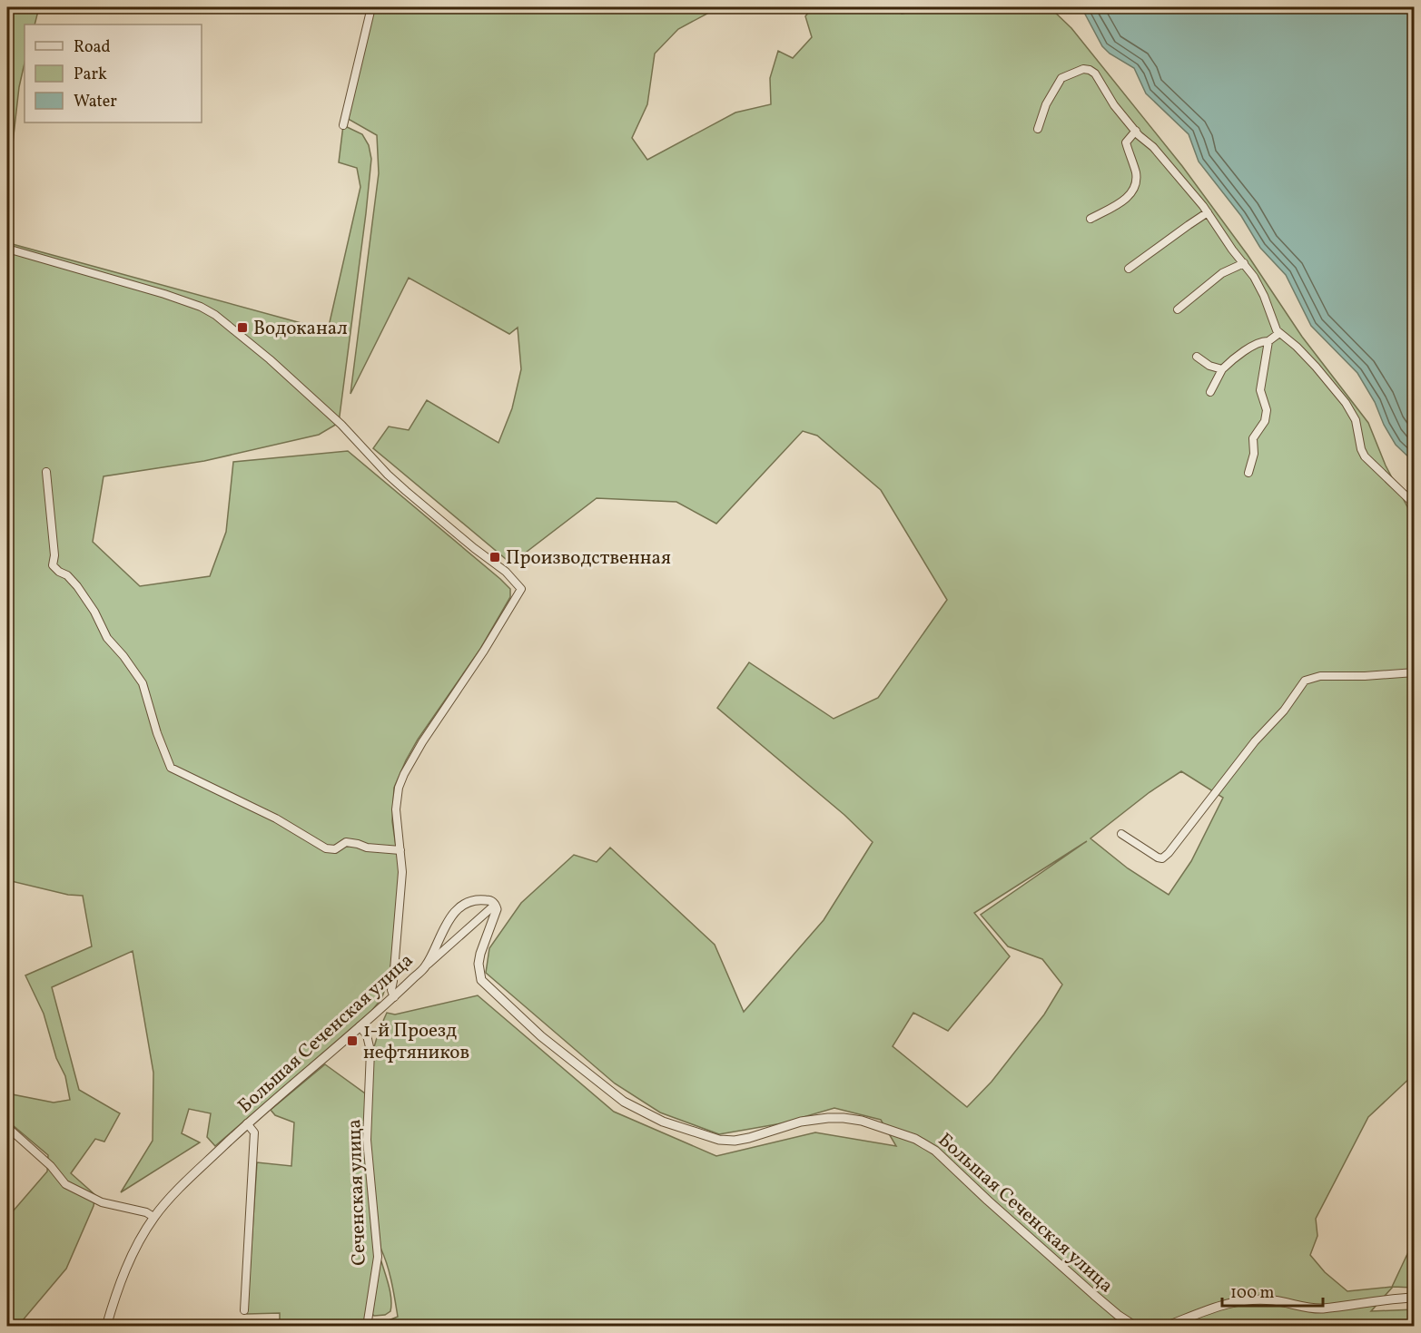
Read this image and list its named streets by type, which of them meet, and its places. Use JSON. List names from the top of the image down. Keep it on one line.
{"streets":{"street":["Большая Сеченская улица","Сеченская улица"]},"crossings":[["Большая Сеченская улица","Сеченская улица"]],"places":{"transit":["Водоканал","Производственная","1-й Проезд нефтяников"]},"legend":["Road","Park","Water"],"scale_bar":"100 m"}
